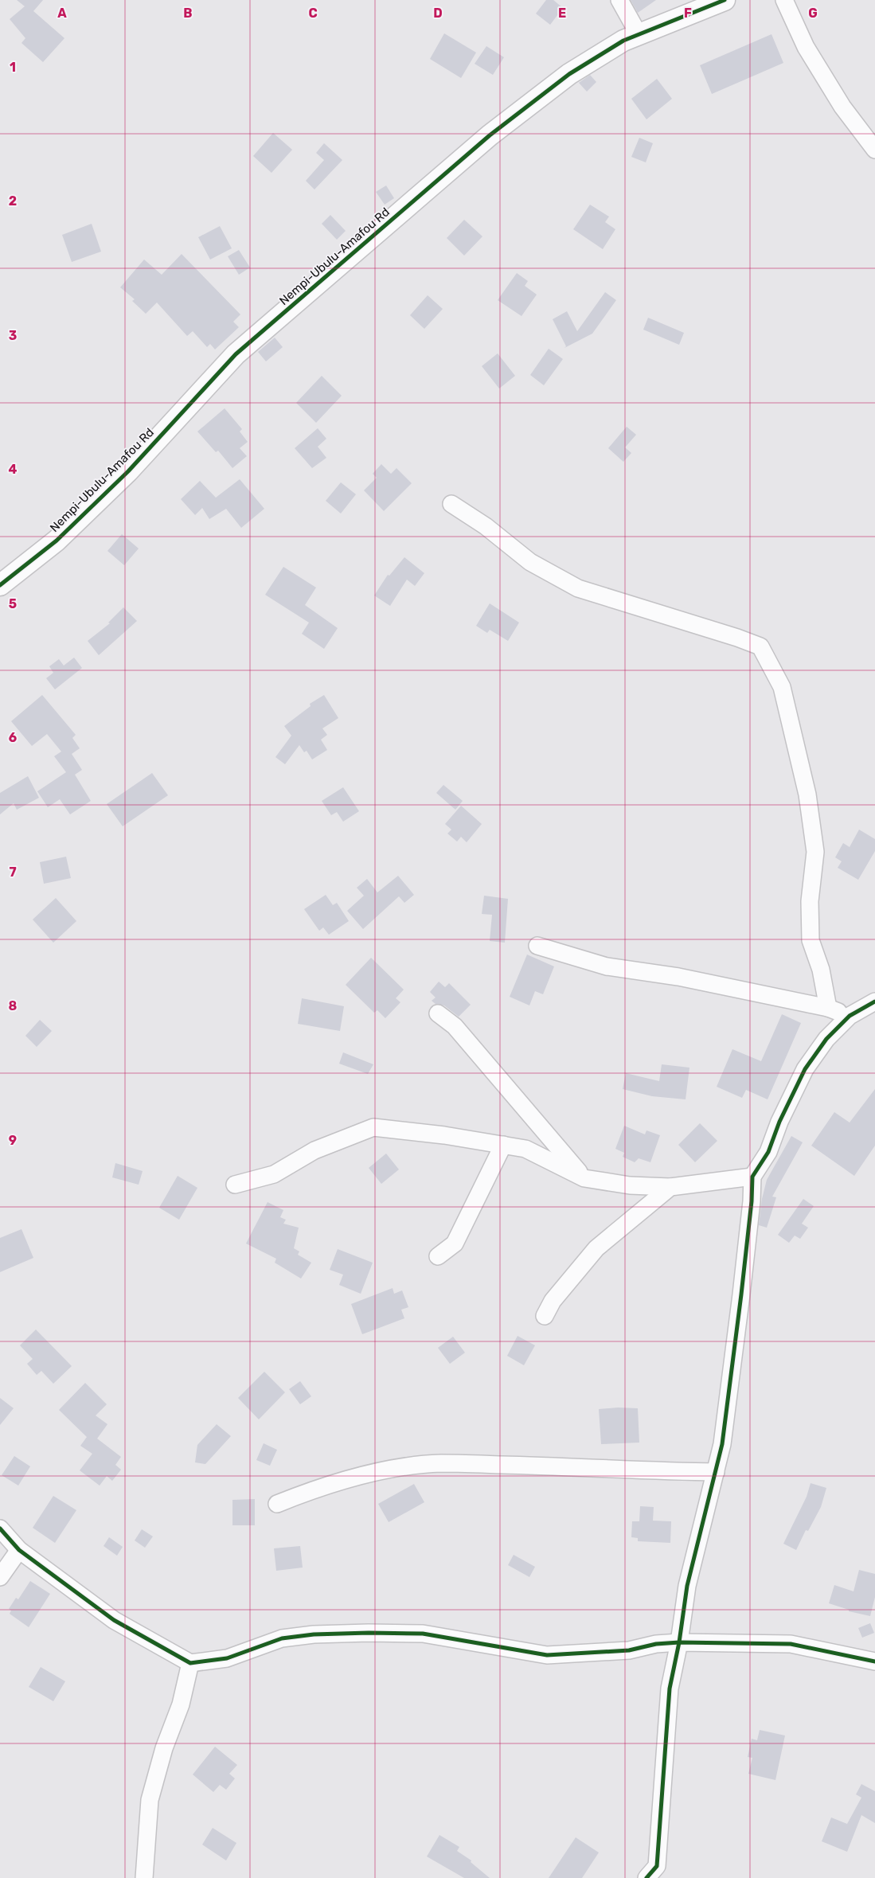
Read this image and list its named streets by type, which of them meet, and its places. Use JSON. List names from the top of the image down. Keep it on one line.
{"streets":{"street":["Nempi-Ubulu-Amafou Rd"]},"grid":{"columns":["A","B","C","D","E","F","G"],"rows":["1","2","3","4","5","6","7","8","9"]}}
